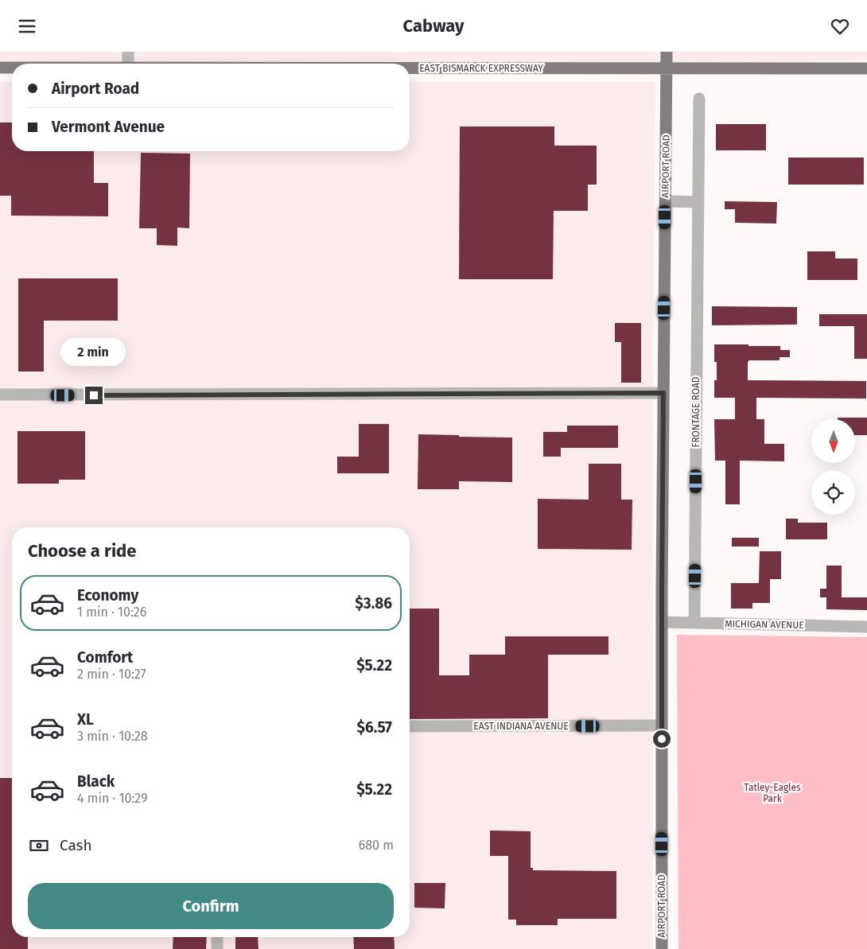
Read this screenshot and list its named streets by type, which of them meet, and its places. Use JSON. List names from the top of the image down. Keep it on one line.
{"streets":{"main road":["EAST BISMARCK EXPRESSWAY","AIRPORT ROAD"],"street":["FRONTAGE ROAD","MICHIGAN AVENUE","EAST INDIANA AVENUE"]},"crossings":[["EAST BISMARCK EXPRESSWAY","AIRPORT ROAD"],["AIRPORT ROAD","MICHIGAN AVENUE"],["AIRPORT ROAD","EAST INDIANA AVENUE"],["FRONTAGE ROAD","MICHIGAN AVENUE"]],"parks":["Tatley-Eagles Park"],"north":"bottom","page":{"header":"Cabway","banner":["Airport Road","Vermont Avenue"],"bubble":"2 min","heading":"Choose a ride","list":[{"name":"Economy","note":"1 min · 10:26","value":"$3.86"},{"name":"Comfort","note":"2 min · 10:27","value":"$5.22"},{"name":"XL","note":"3 min · 10:28","value":"$6.57"},{"name":"Black","note":"4 min · 10:29","value":"$5.22"}],"pay":["Cash","680 m"],"buttons":"Confirm"}}
